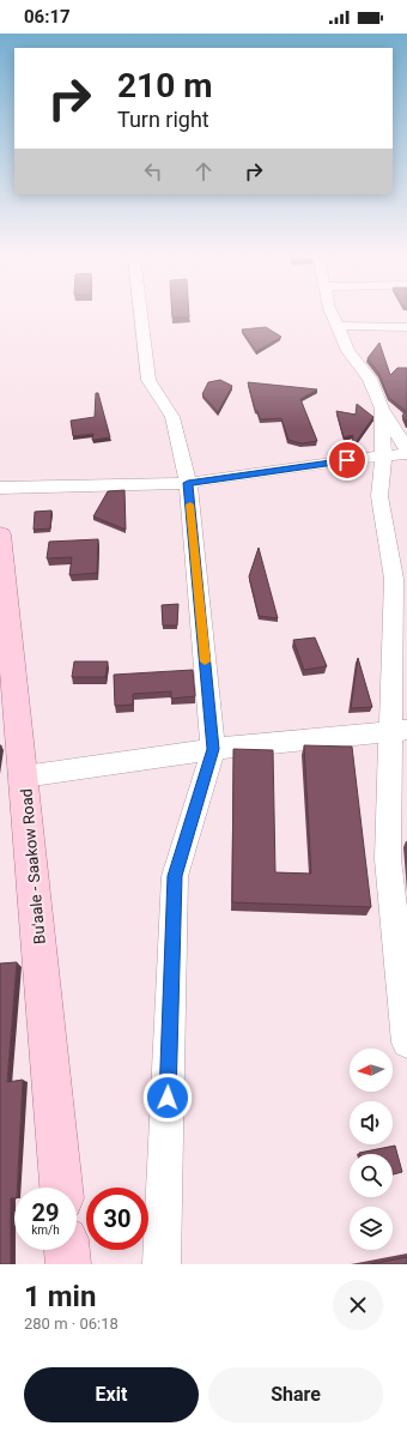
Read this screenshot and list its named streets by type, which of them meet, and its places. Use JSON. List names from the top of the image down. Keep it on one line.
{"streets":{"main road":["Bu'aale - Saakow Road"]},"north":"left","page":{"status":"06:17","turn":["210 m","Turn right"],"speed":"29 km/h","limit":"30","heading":["1 min","280 m · 06:18"],"buttons":["Exit","Share"]}}
